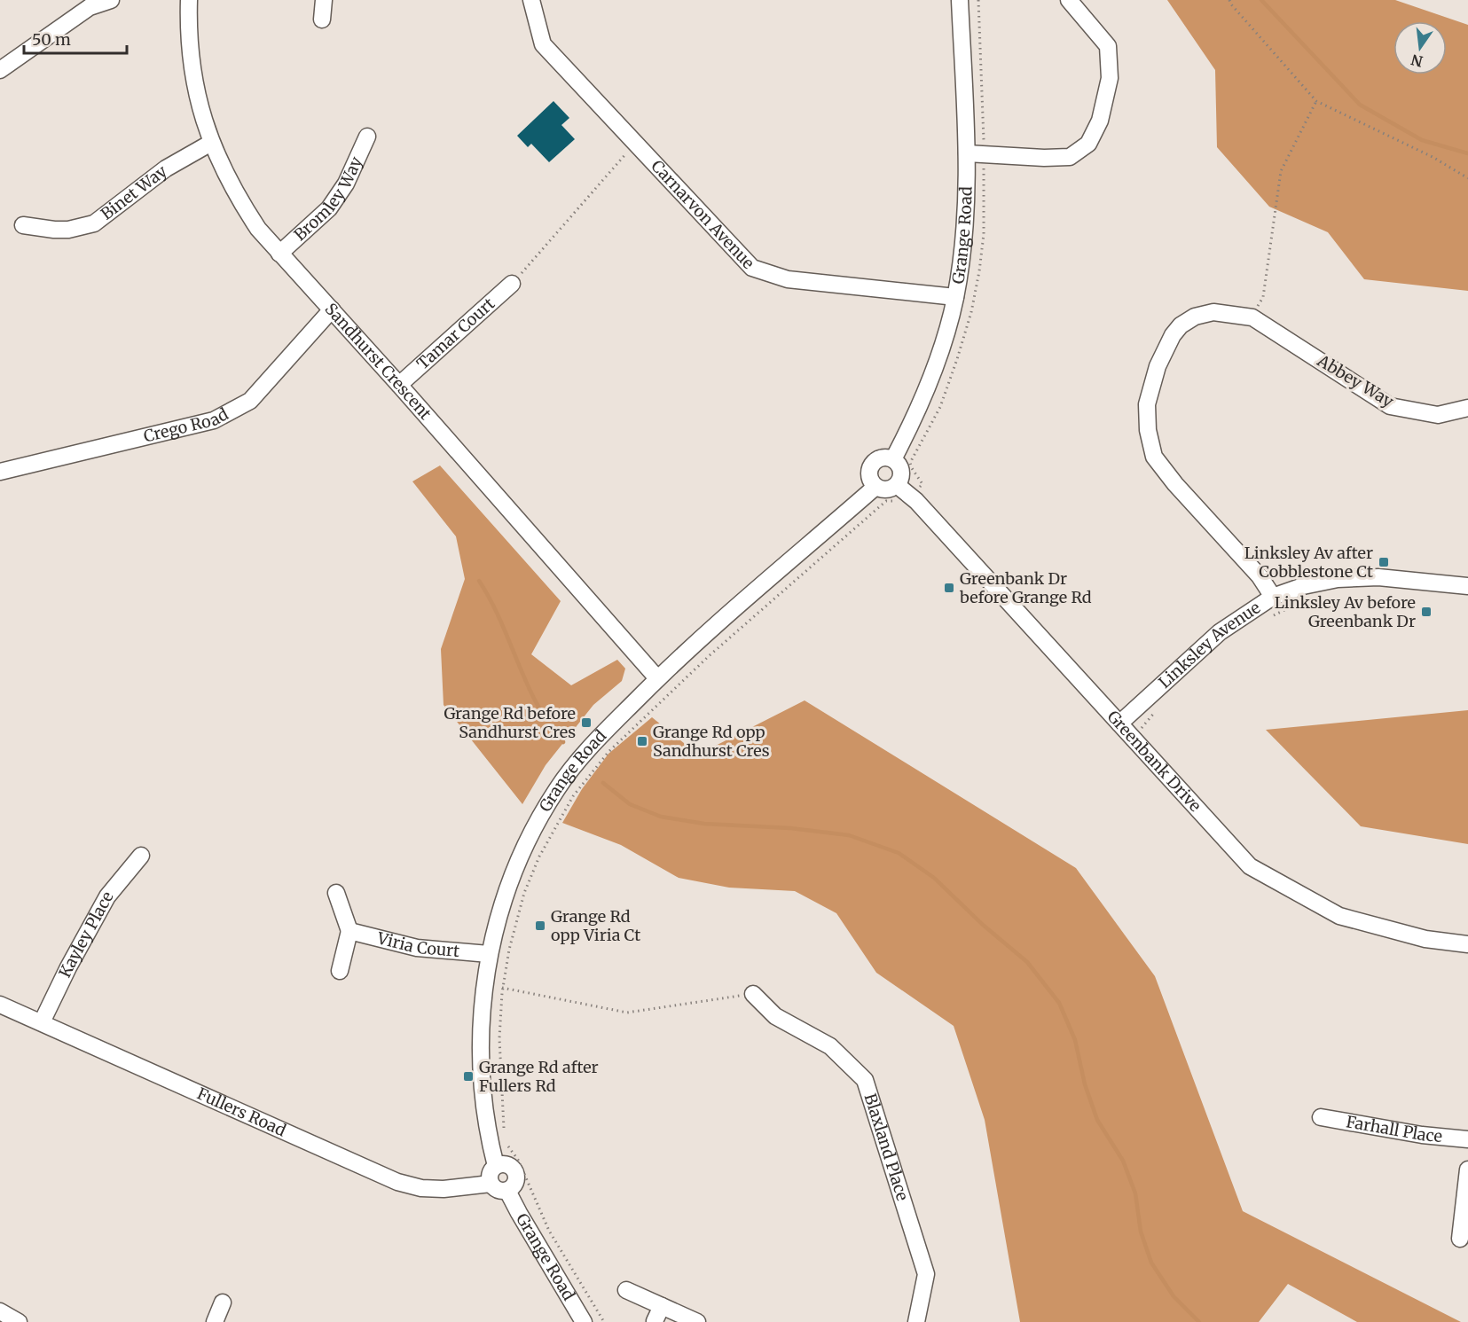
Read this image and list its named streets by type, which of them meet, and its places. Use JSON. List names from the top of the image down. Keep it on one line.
{"streets":{"street":["Binet Way","Bromley Way","Carnarvon Avenue","Grange Road","Tamar Court","Sandhurst Crescent","Abbey Way","Crego Road","Linksley Avenue","Greenbank Drive","Kayley Place","Viria Court","Fullers Road","Farhall Place","Blaxland Place"]},"crossings":[["Binet Way","Sandhurst Crescent"],["Bromley Way","Sandhurst Crescent"],["Carnarvon Avenue","Grange Road"],["Grange Road","Sandhurst Crescent"],["Grange Road","Greenbank Drive"],["Grange Road","Viria Court"],["Grange Road","Fullers Road"],["Tamar Court","Sandhurst Crescent"],["Sandhurst Crescent","Crego Road"],["Linksley Avenue","Greenbank Drive"],["Kayley Place","Fullers Road"]],"places":{"transit":["Linksley Av after Cobblestone Ct","Greenbank Dr before Grange Rd","Linksley Av before Greenbank Dr","Grange Rd before Sandhurst Cres","Grange Rd opp Sandhurst Cres","Grange Rd opp Viria Ct","Grange Rd after Fullers Rd"]},"scale_bar":"50 m","north":"bottom"}
